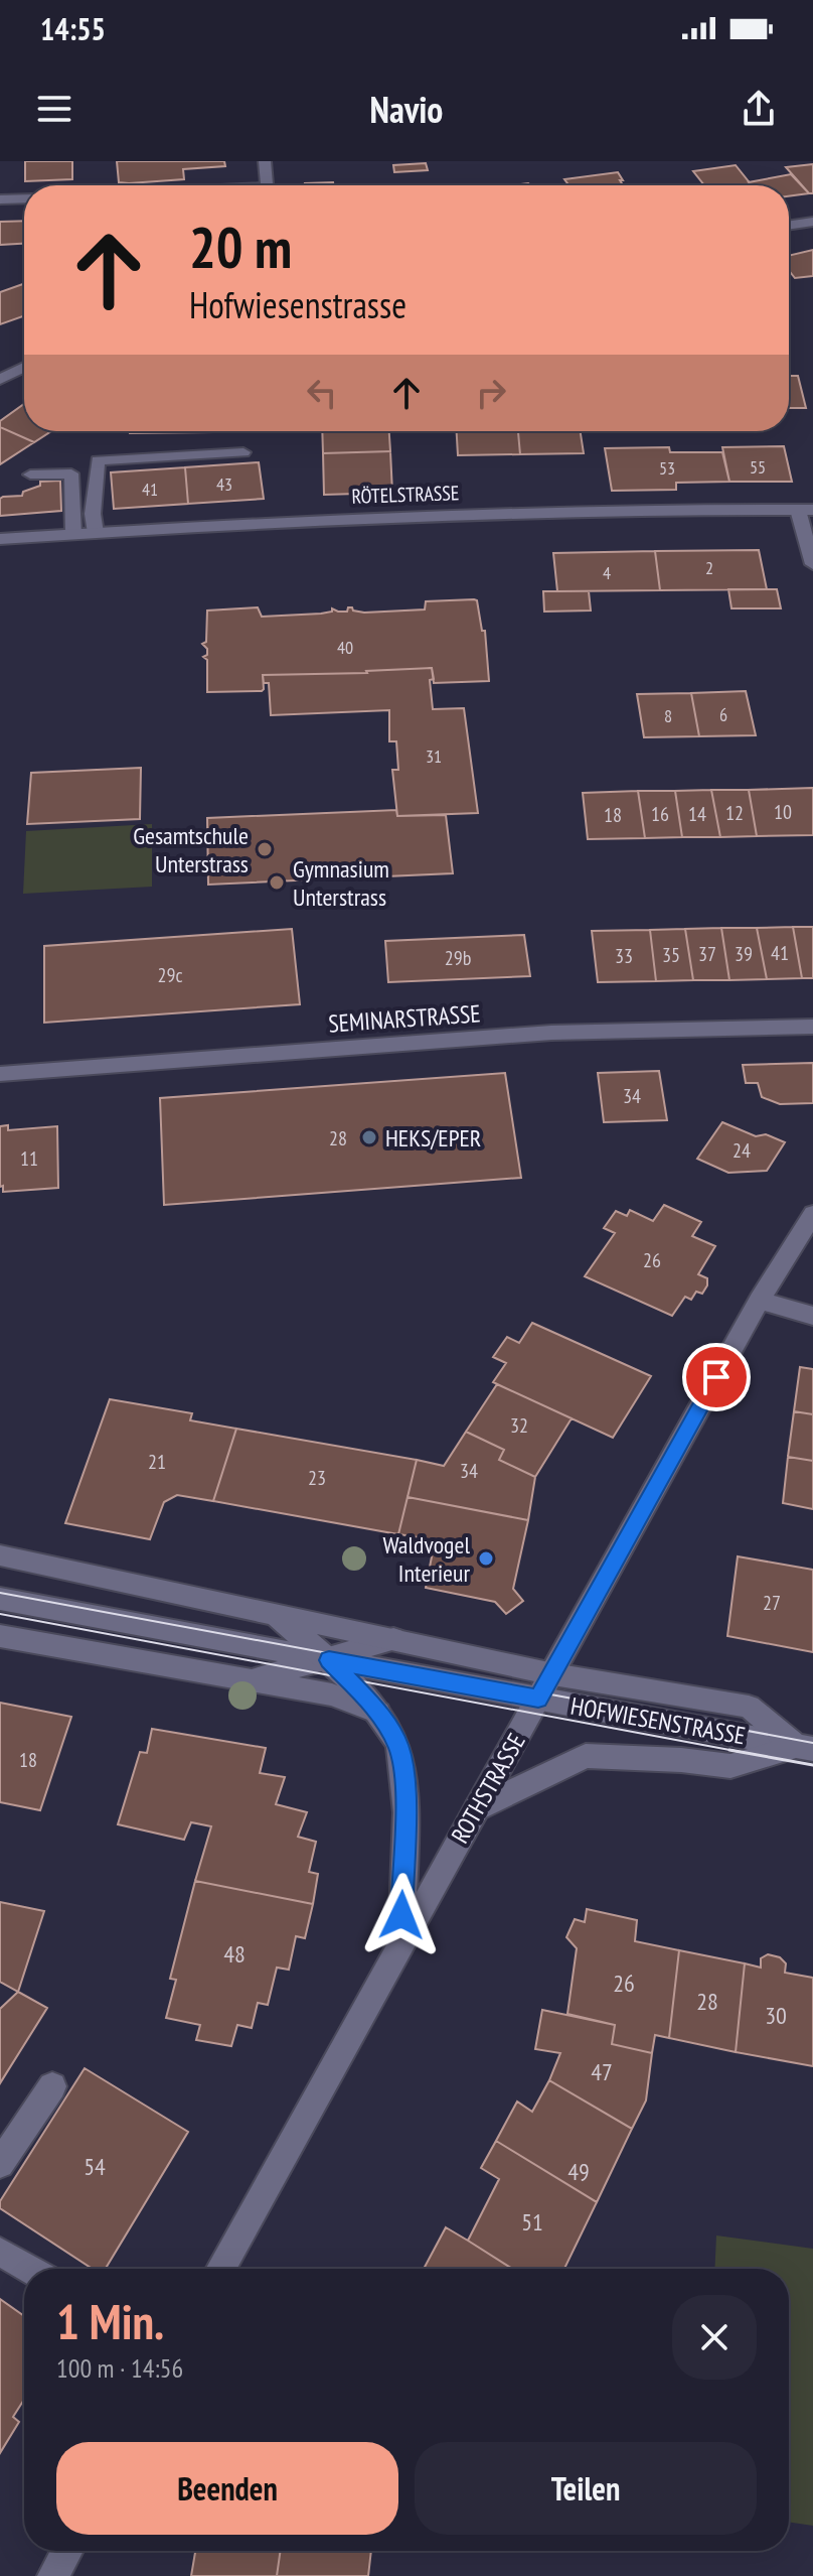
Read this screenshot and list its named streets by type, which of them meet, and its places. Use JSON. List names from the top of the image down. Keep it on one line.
{"streets":{"street":["RÖTELSTRASSE","SEMINARSTRASSE","HOFWIESENSTRASSE","ROTHSTRASSE"]},"crossings":[["HOFWIESENSTRASSE","ROTHSTRASSE"]],"places":["Gesamtschule Unterstrass","Gymnasium Unterstrass","HEKS/EPER","Waldvogel Interieur"],"house_numbers":["55","53","43","41","2","4","40","6","8","31","10","12","16","14","18","41","37","39","35","33","29b","29c","34","28","24","11","26","32","21","34","23","27","18","48","26","28","30","47","54","49","51"],"page":{"status":"14:55","header":"Navio","turn":["20 m","Hofwiesenstrasse"],"heading":["1 Min.","100 m · 14:56"],"buttons":["Beenden","Teilen"]}}
